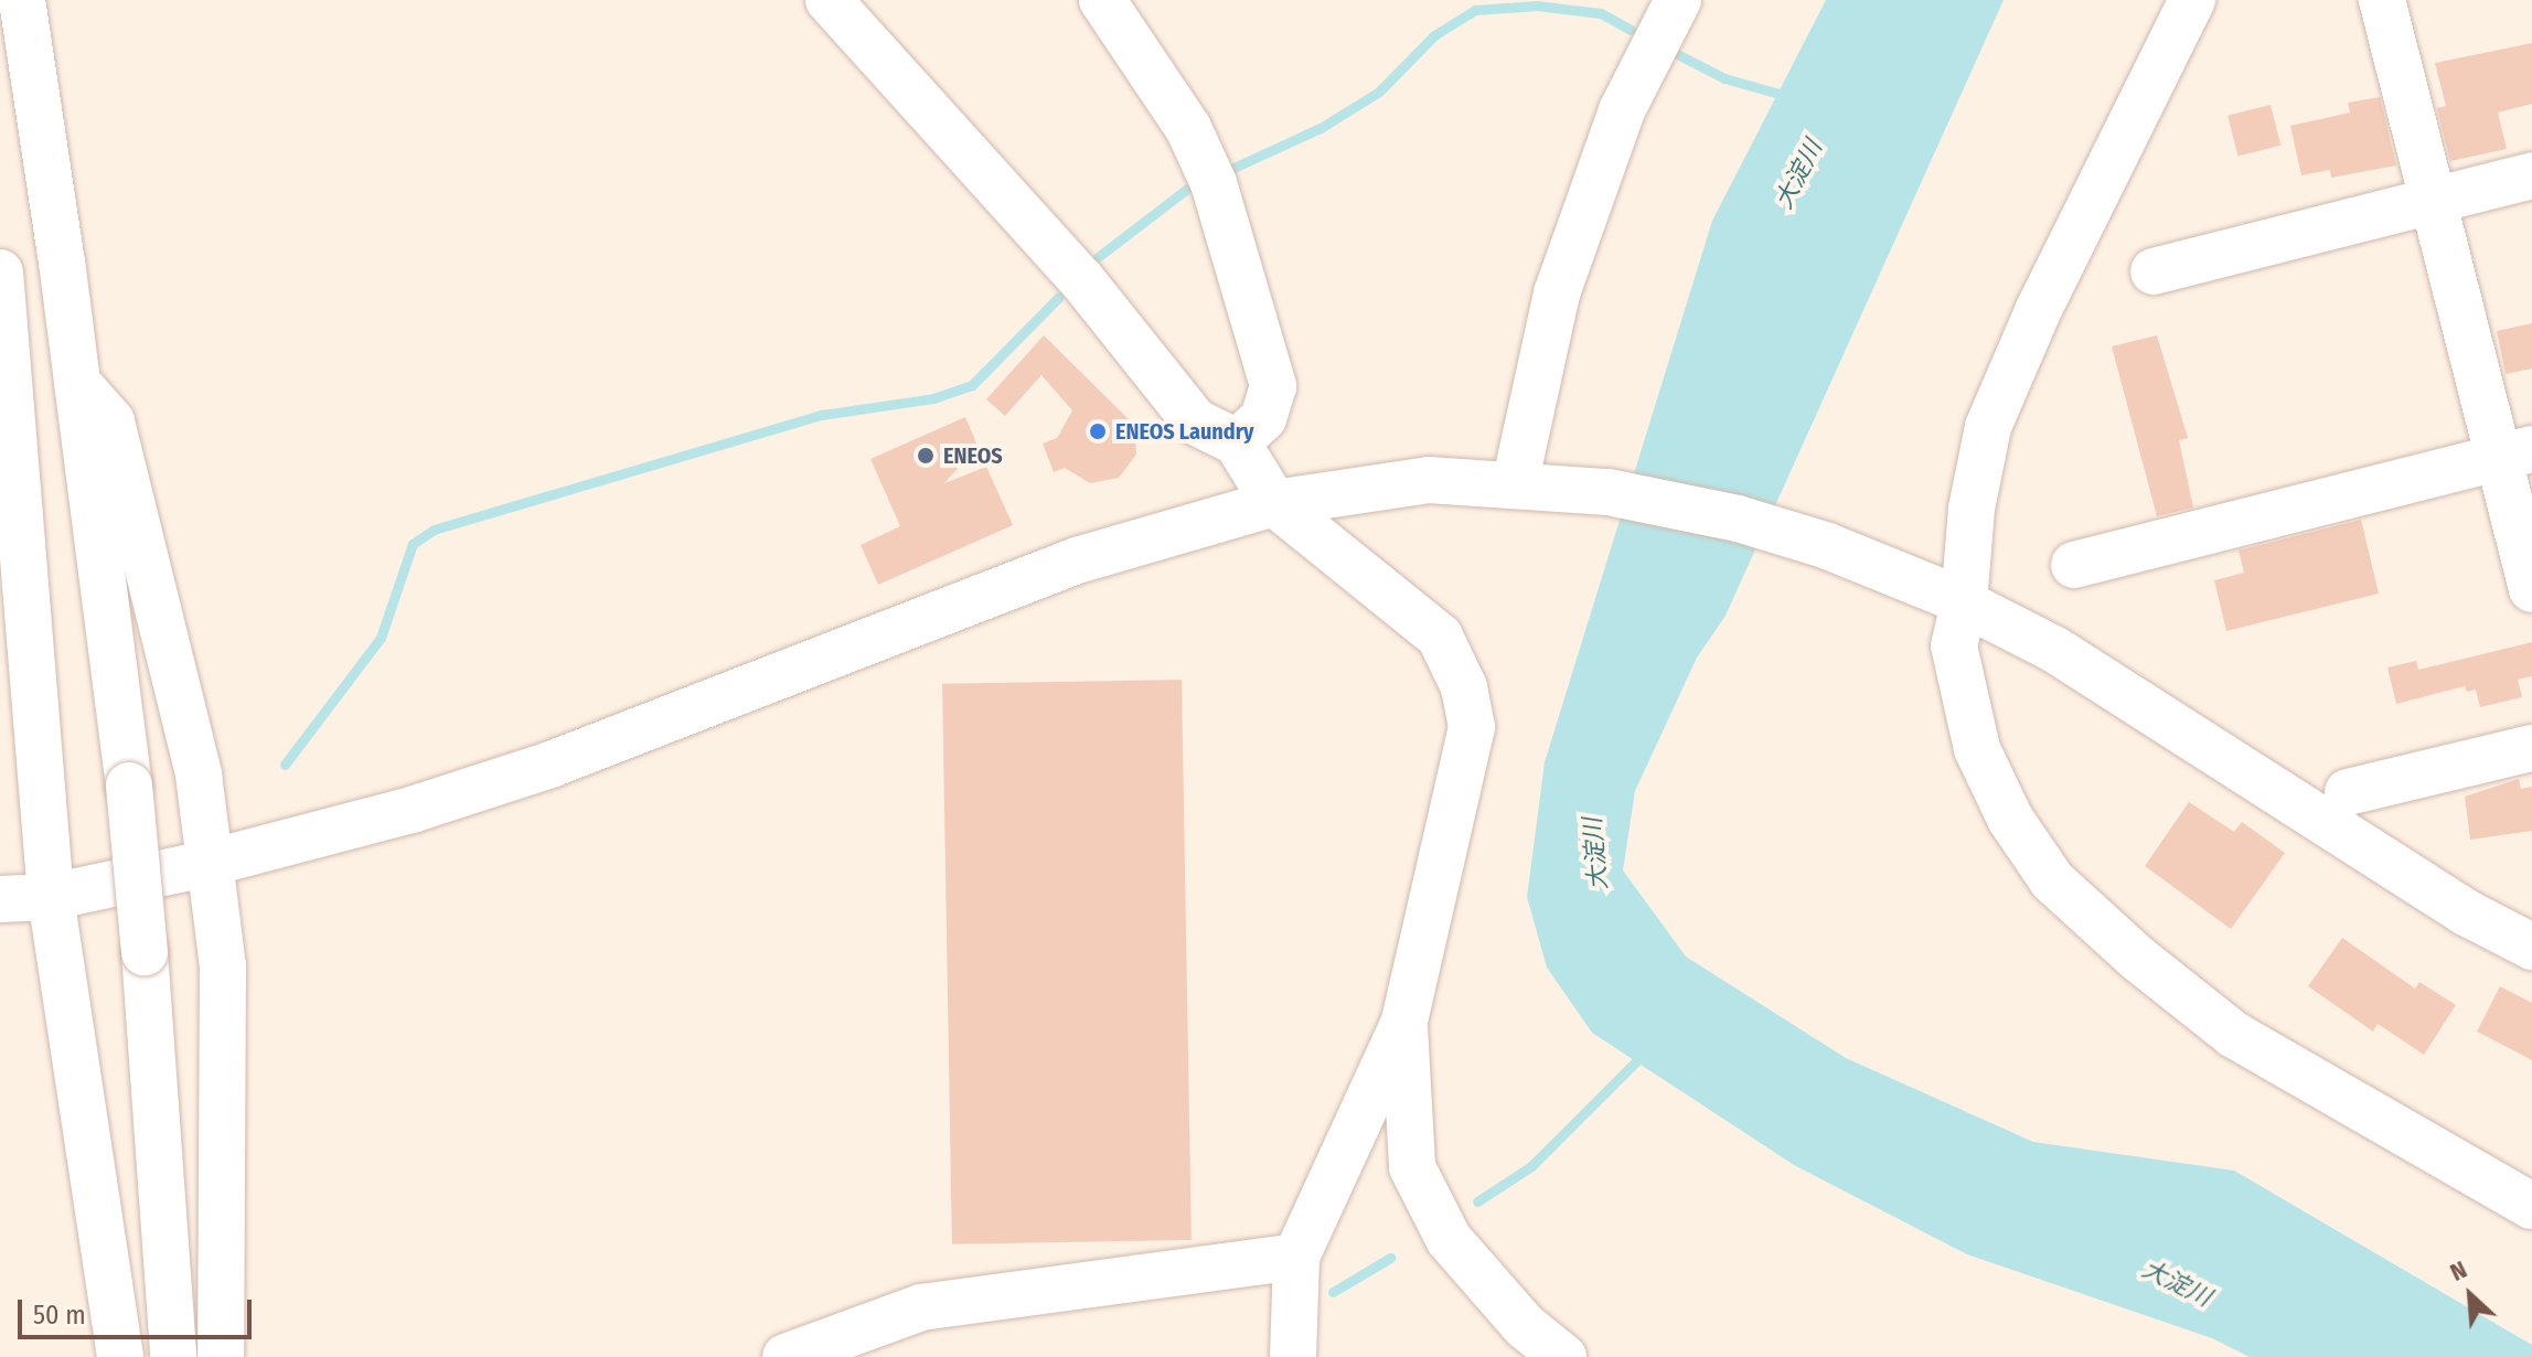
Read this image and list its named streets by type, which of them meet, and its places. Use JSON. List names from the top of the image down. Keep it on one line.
{"water":["大淀川"],"places":["ENEOS Laundry","ENEOS"],"scale_bar":"50 m","north":"top left"}
